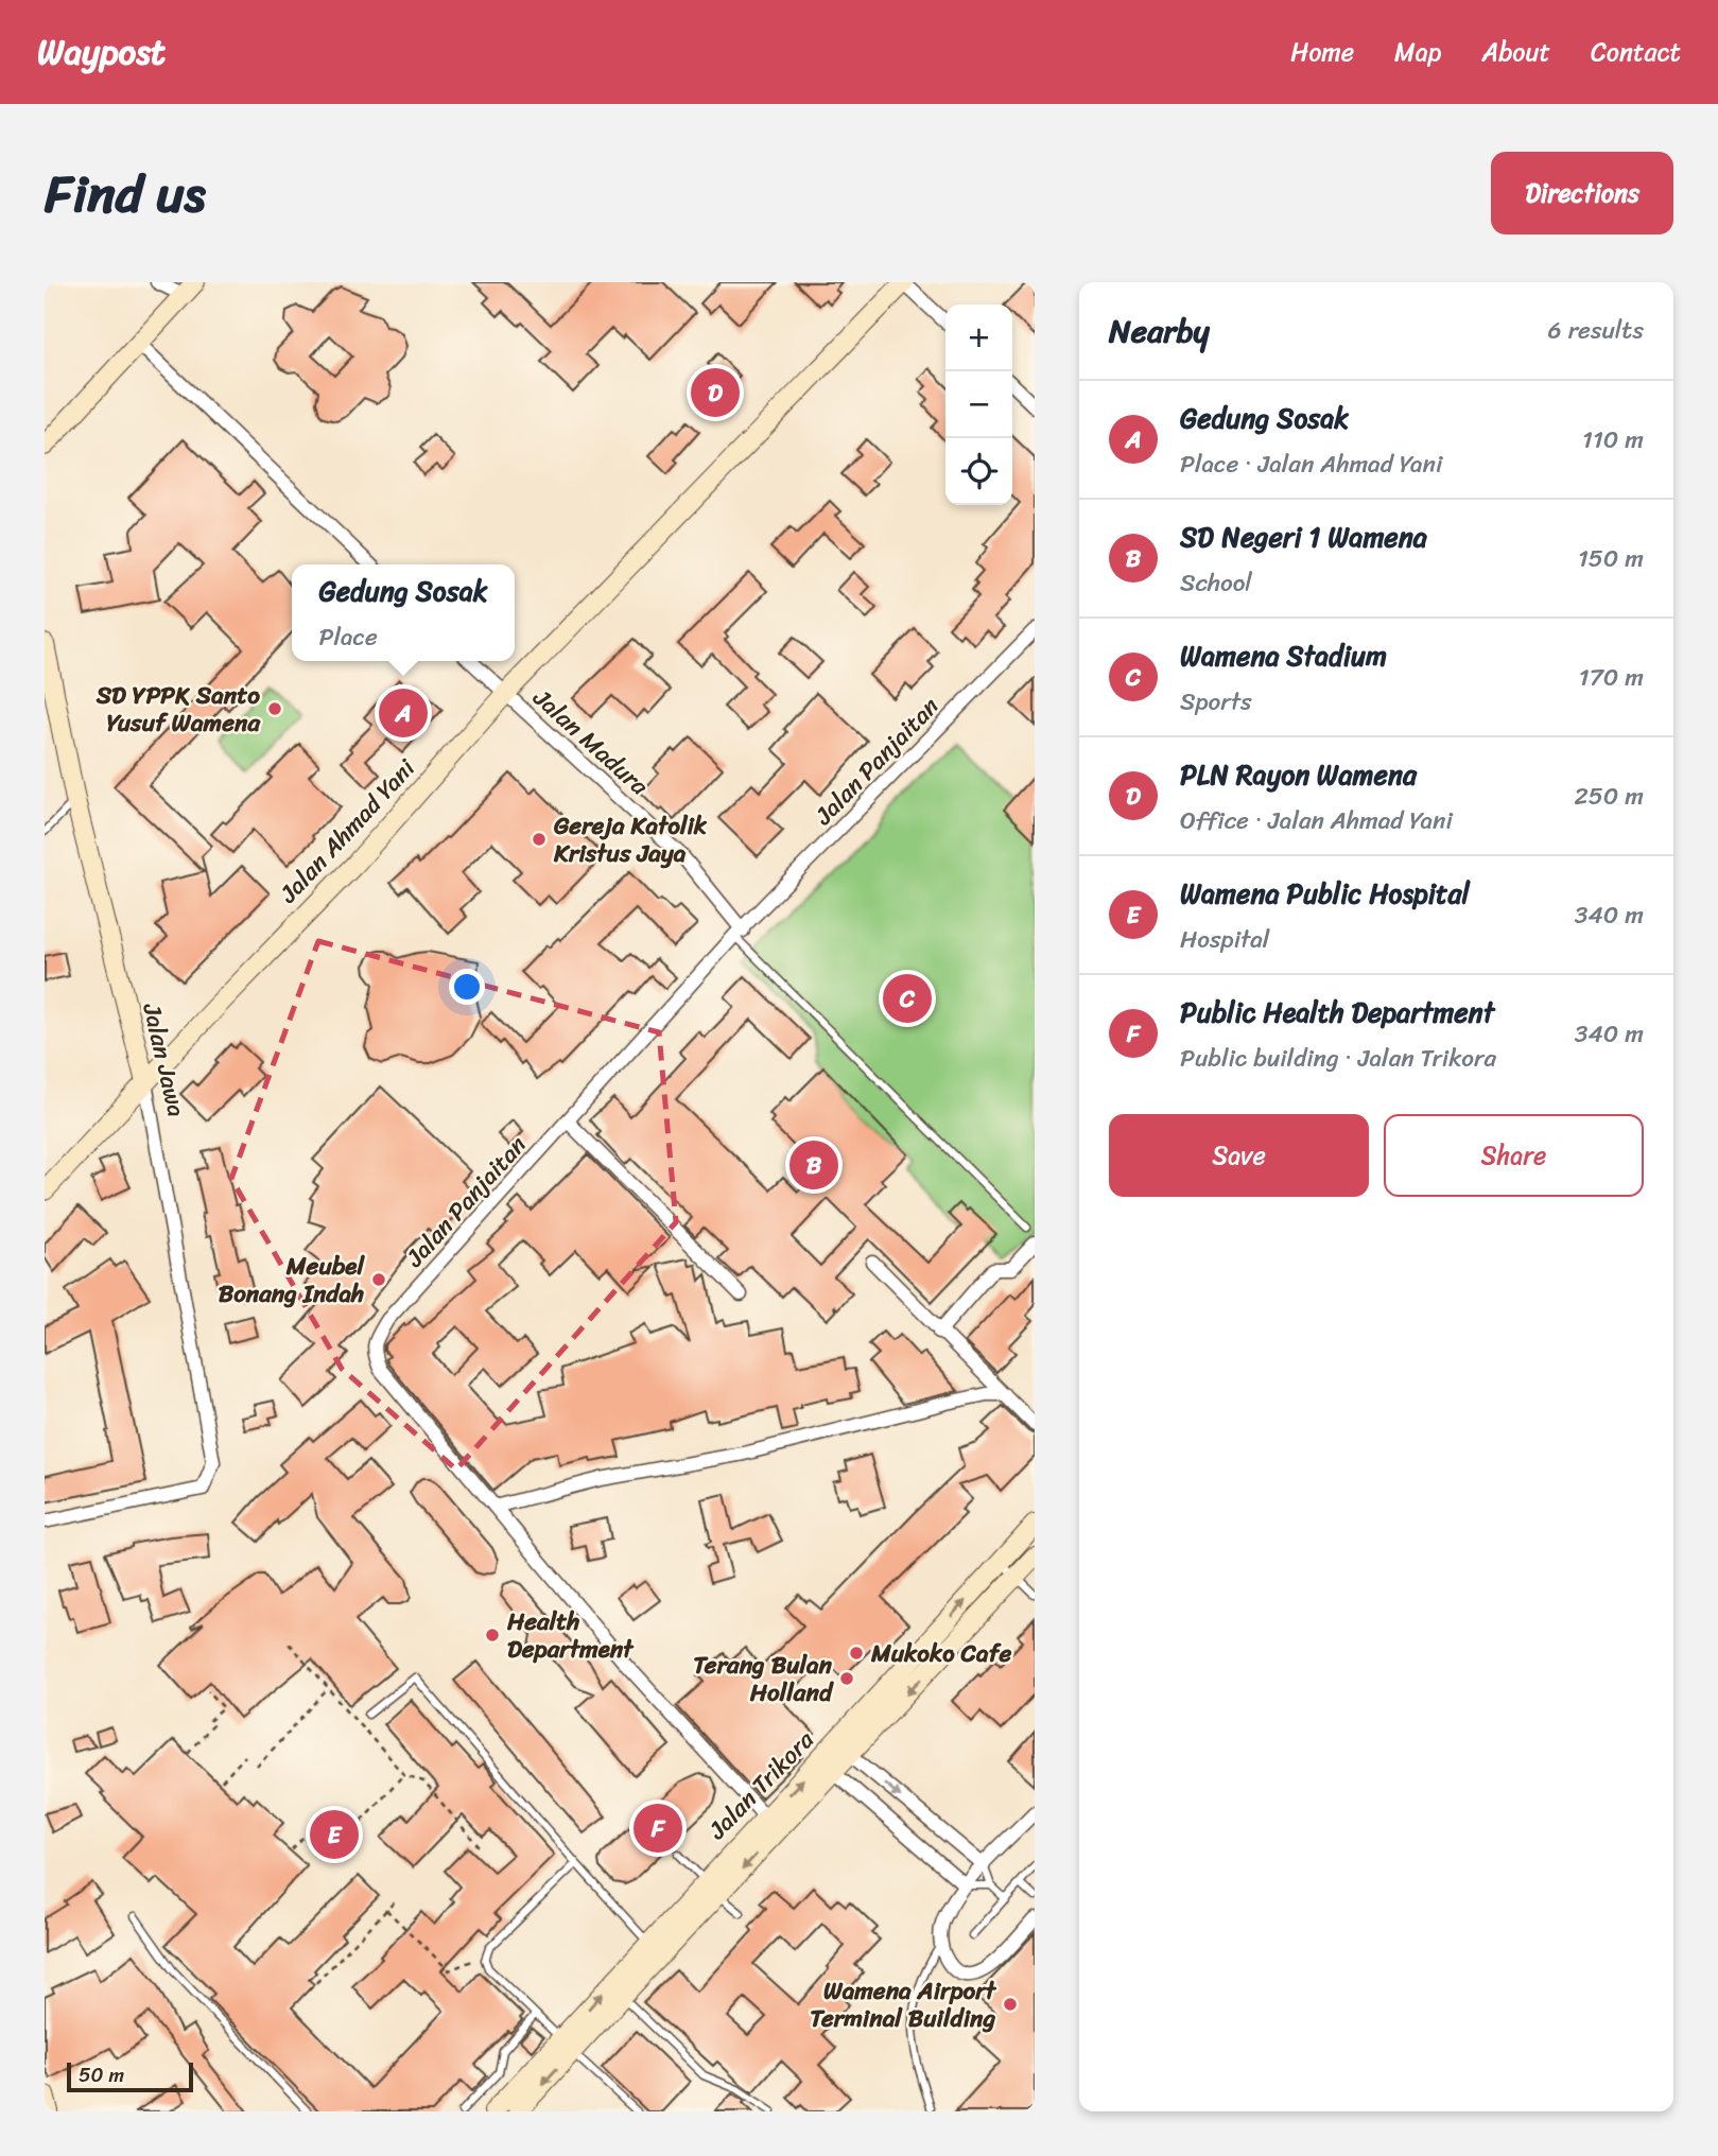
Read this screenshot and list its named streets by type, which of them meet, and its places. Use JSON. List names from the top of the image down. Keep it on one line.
{"streets":{"main road":["Jalan Ahmad Yani","Jalan Jawa","Jalan Trikora"],"street":["Jalan Madura","Jalan Panjaitan"]},"crossings":[["Jalan Madura","Jalan Panjaitan"],["Jalan Madura","Jalan Ahmad Yani"],["Jalan Panjaitan","Jalan Trikora"],["Jalan Ahmad Yani","Jalan Jawa"]],"places":["SD YPPK Santo Yusuf Wamena","Gereja Katolik Kristus Jaya","Meubel Bonang Indah","Health Department","Mukoko Cafe","Terang Bulan Holland","Wamena Airport Terminal Building"],"scale_bar":"50 m","page":{"header":"Waypost","nav":["Home","Map","About","Contact"],"title":"Find us","buttons":["Directions",["Save","Share"]],"heading":["Nearby","6 results"],"map_buttons":["+","−"],"pins":["D","A","C","B","F","E"],"list":[{"mark":"A","name":"Gedung Sosak","note":"Place · Jalan Ahmad Yani","value":"110 m"},{"mark":"B","name":"SD Negeri 1 Wamena","note":"School","value":"150 m"},{"mark":"C","name":"Wamena Stadium","note":"Sports","value":"170 m"},{"mark":"D","name":"PLN Rayon Wamena","note":"Office · Jalan Ahmad Yani","value":"250 m"},{"mark":"E","name":"Wamena Public Hospital","note":"Hospital","value":"340 m"},{"mark":"F","name":"Public Health Department","note":"Public building · Jalan Trikora","value":"340 m"}],"popup":["Gedung Sosak","Place"],"scale":"50 m"}}
